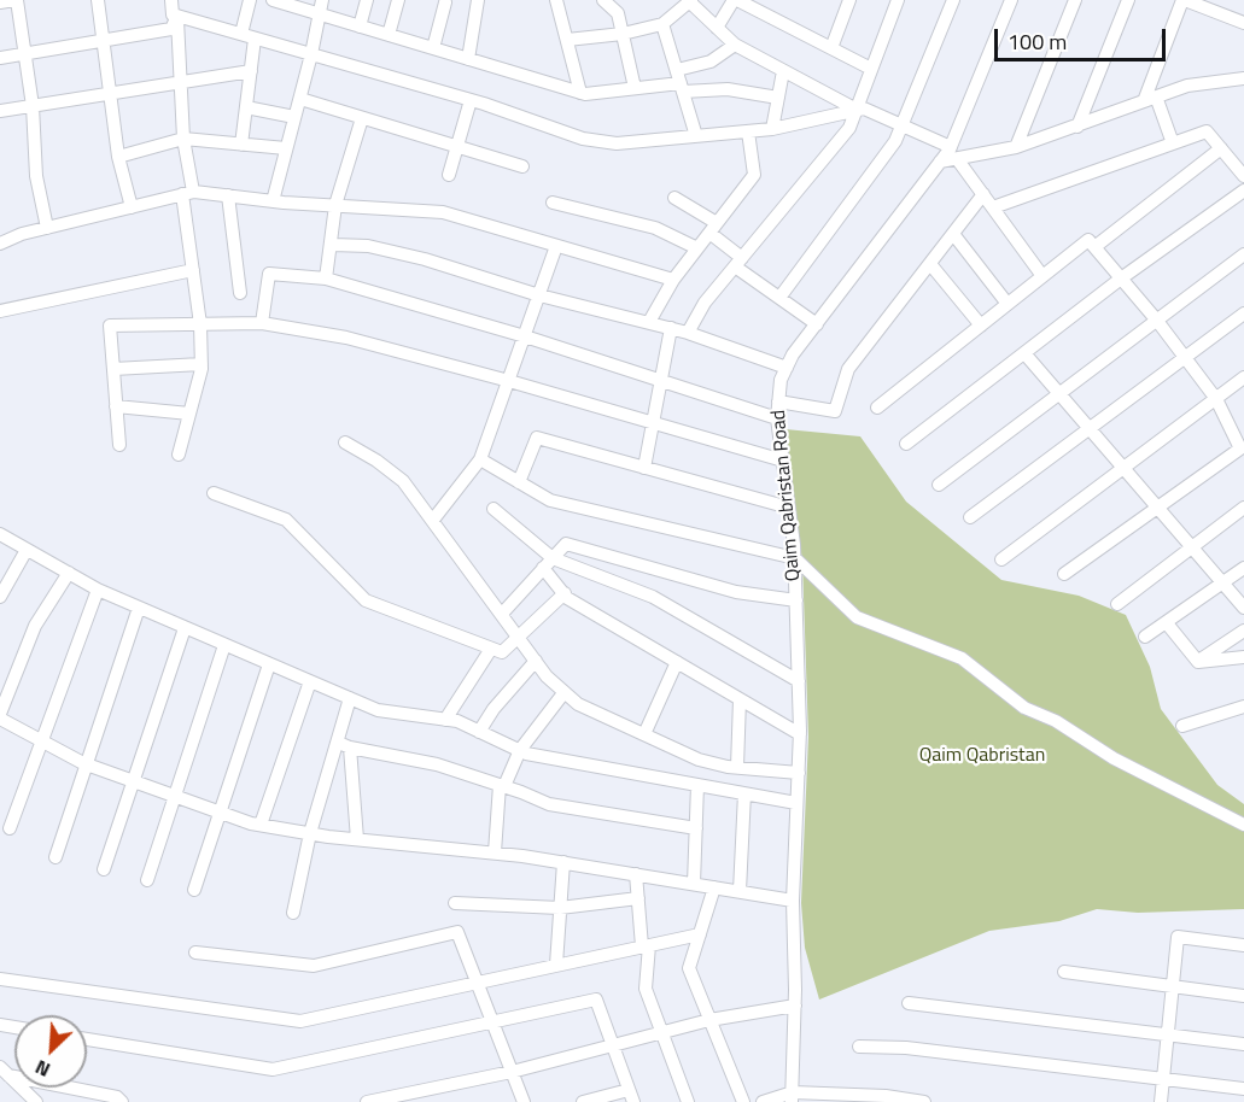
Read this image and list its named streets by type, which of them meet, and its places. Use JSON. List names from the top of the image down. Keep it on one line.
{"streets":{"street":["Qaim Qabristan Road"]},"parks":["Qaim Qabristan"],"scale_bar":"100 m","north":"bottom left"}
